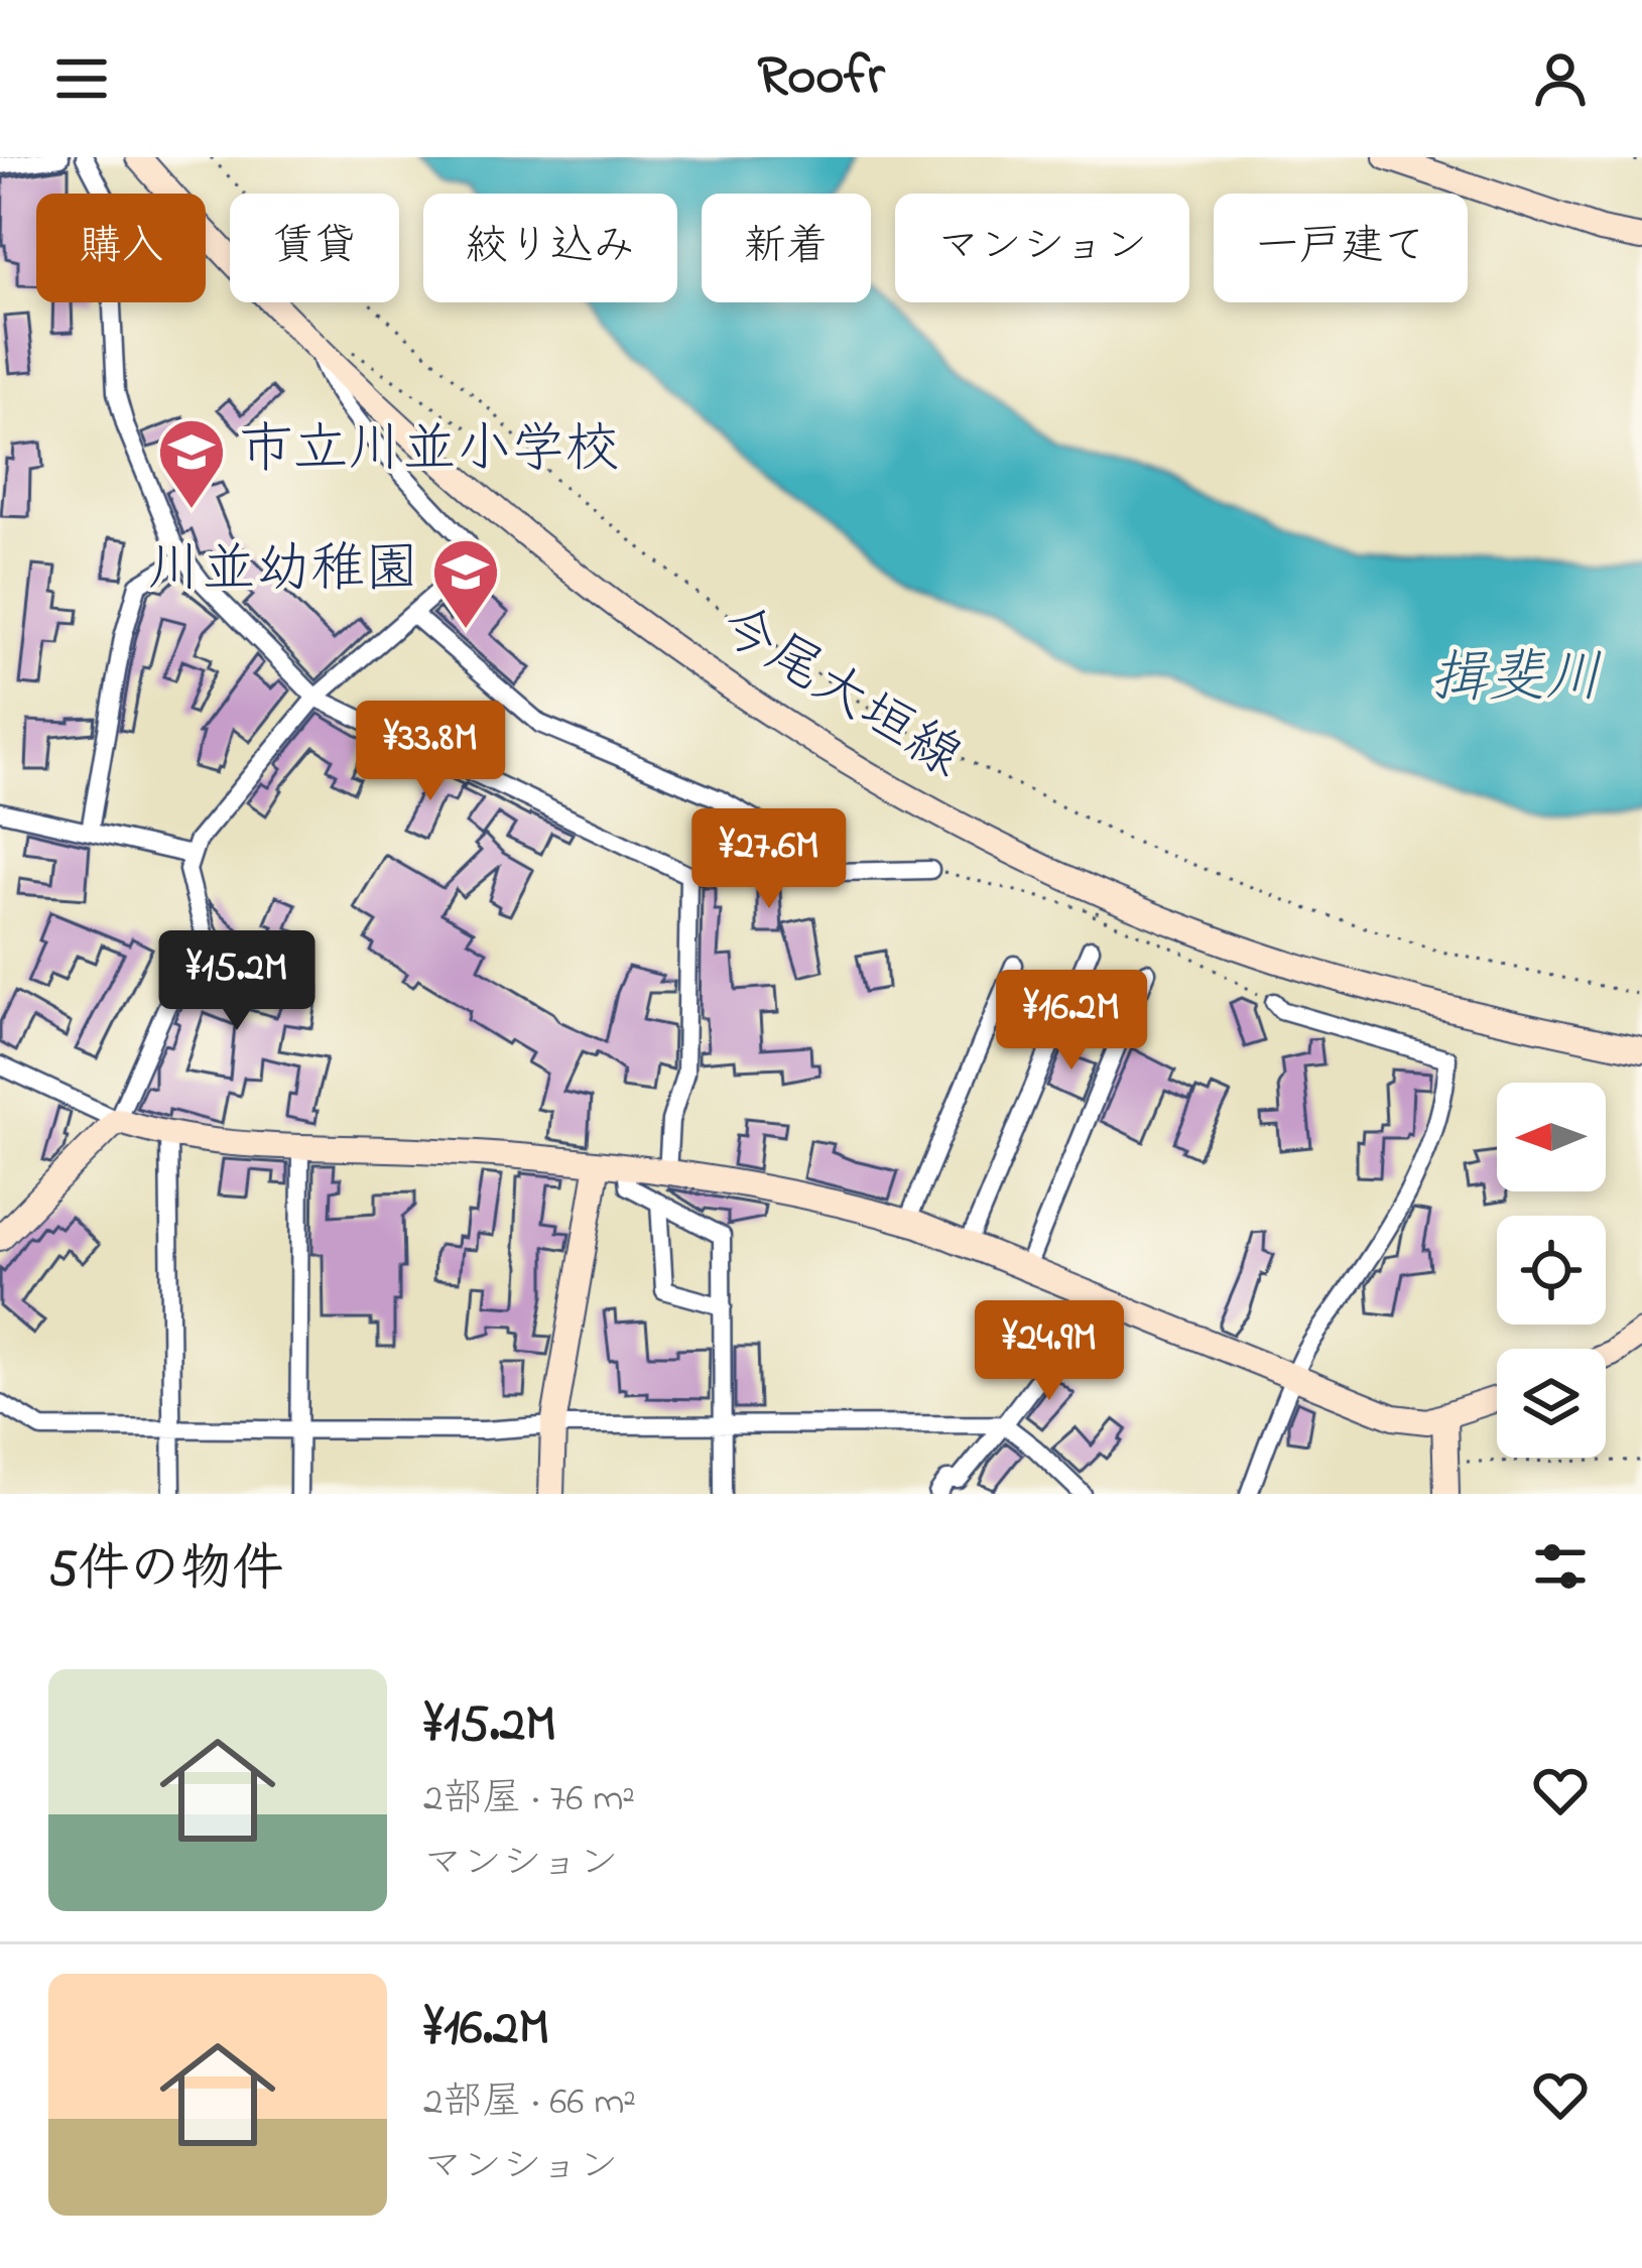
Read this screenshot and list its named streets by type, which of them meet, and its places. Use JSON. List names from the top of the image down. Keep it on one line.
{"streets":{"street":["今尾大垣線"]},"water":["揖斐川"],"places":{"school or university":["市立川並小学校","川並幼稚園"]},"north":"left","page":{"header":"Roofr","chip":["購入","賃貸","絞り込み","新着","マンション","一戸建て"],"price":["¥33.8M","¥27.6M","¥15.2M","¥16.2M","¥24.9M"],"heading":"5件の物件","list":[{"name":"¥15.2M","note":"2部屋 · 76 m² · マンション"},{"name":"¥16.2M","note":"2部屋 · 66 m² · マンション"}]}}
